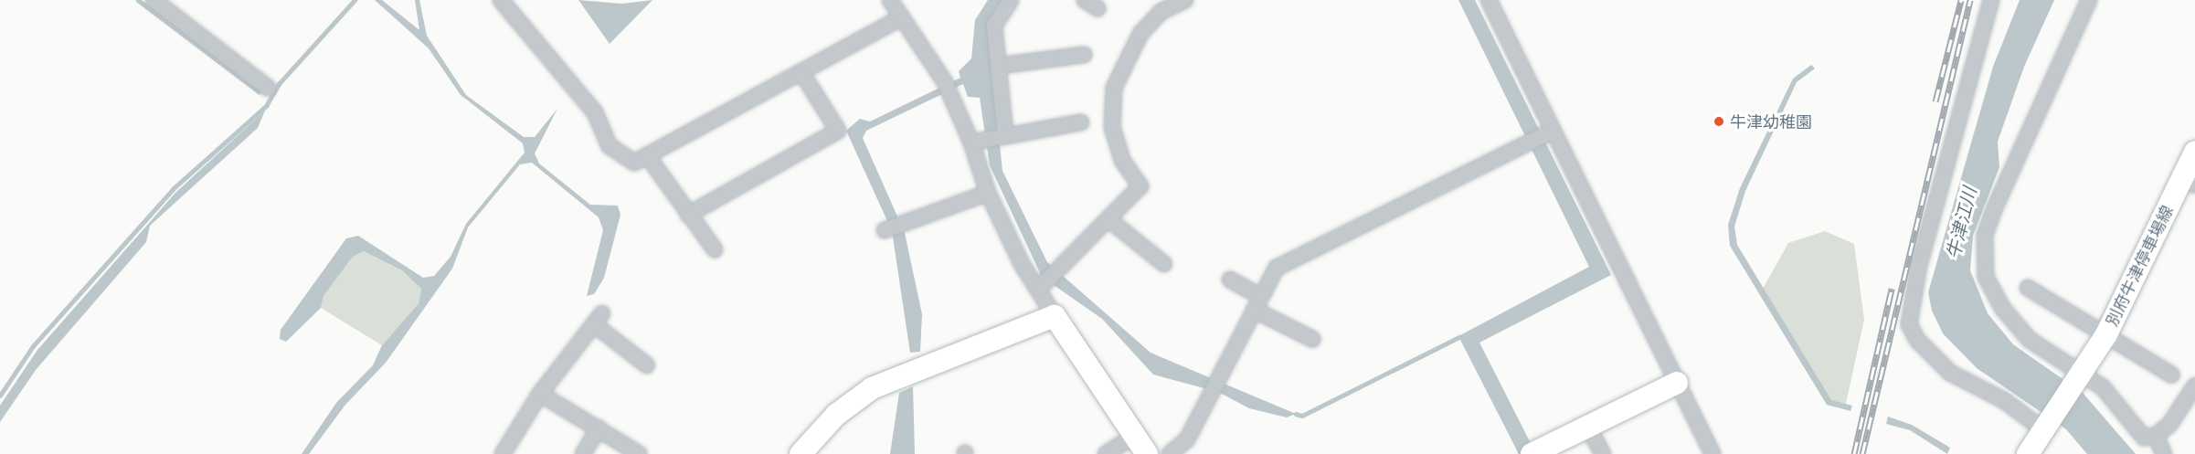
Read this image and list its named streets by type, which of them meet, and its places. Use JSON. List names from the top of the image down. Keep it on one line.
{"streets":{"street":["別府牛津停車場線"]},"water":["牛津江川"],"places":["牛津幼稚園"]}
